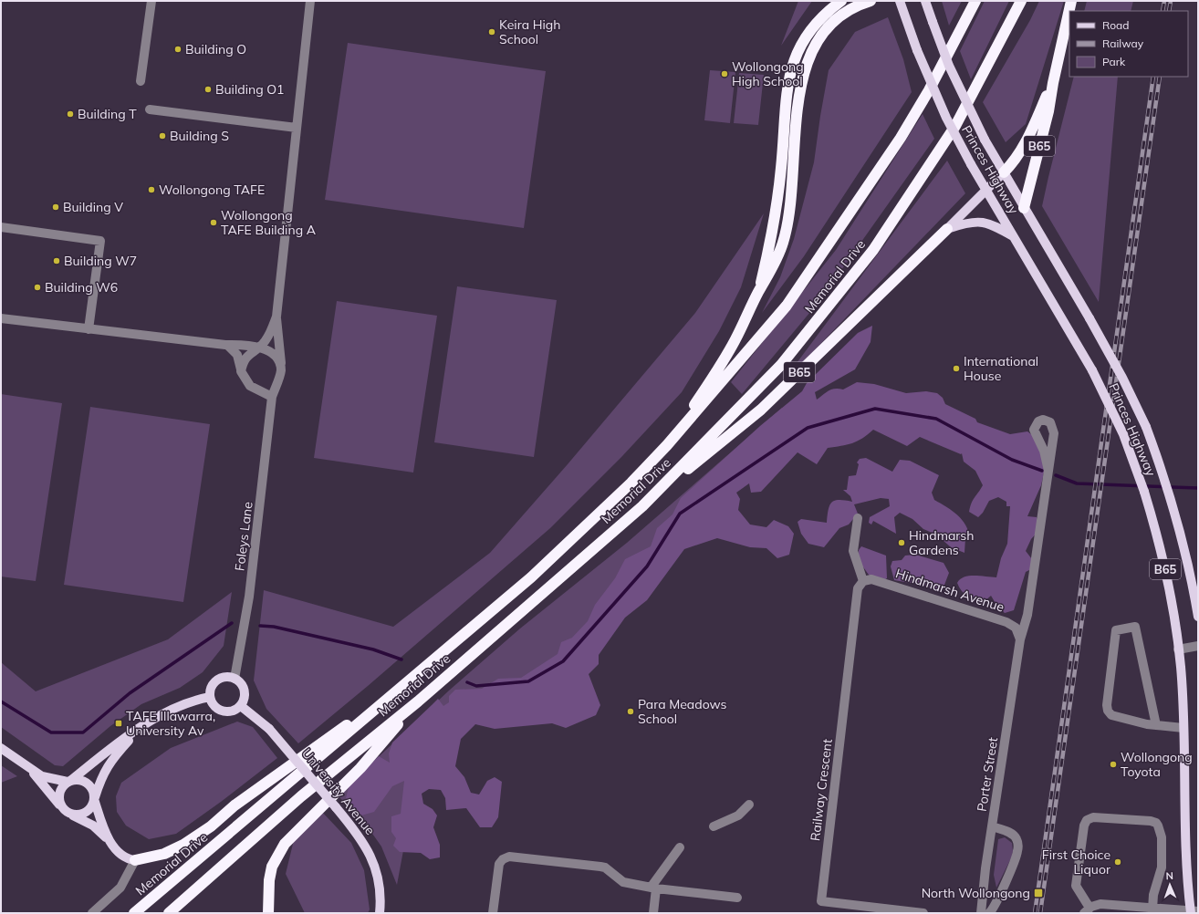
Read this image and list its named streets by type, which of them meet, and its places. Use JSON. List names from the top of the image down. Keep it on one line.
{"streets":{"highway":["B65","Memorial Drive"],"main road":["Princes Highway","University Avenue"],"street":["Foleys Lane","Hindmarsh Avenue","Porter Street","Railway Crescent"]},"crossings":[["B65","Princes Highway"],["B65","Memorial Drive"],["Foleys Lane","University Avenue"],["Hindmarsh Avenue","Porter Street"],["Hindmarsh Avenue","Railway Crescent"]],"places":{"other":["Keira High School","Building O","Wollongong High School","Building O1","Building T","Building S","Wollongong TAFE","Building V","Wollongong TAFE Building A","Building W7","Building W6","International House","Hindmarsh Gardens","Para Meadows School","Wollongong Toyota","First Choice Liquor"],"transit":["TAFE Illawarra, University Av","North Wollongong"]},"legend":["Road","Railway","Park"],"north":"top"}
